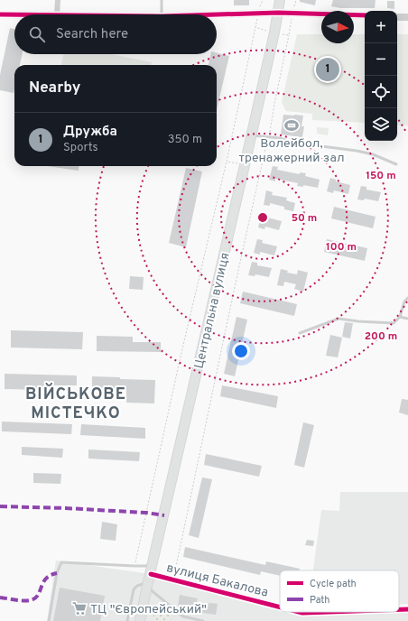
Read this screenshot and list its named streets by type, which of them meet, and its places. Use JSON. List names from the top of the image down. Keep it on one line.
{"streets":{"highway":["Центральна вулиця"],"street":["вулиця Бакалова"]},"crossings":[["Центральна вулиця","вулиця Бакалова"]],"districts":["ВІЙСЬКОВЕ МІСТЕЧКО"],"places":{"sports":["Волейбол, тренажерний зал"],"supermarket":["ТЦ \"Європейський\""]},"legend":["Cycle path","Path"],"north":"right","page":{"map_buttons":["+","−"],"search":"Search here","pins":"1","heading":"Nearby","list":[{"mark":"1","name":"Дружба","note":"Sports","value":"350 m"}]},"rings":["150 m","50 m","100 m","200 m"]}
